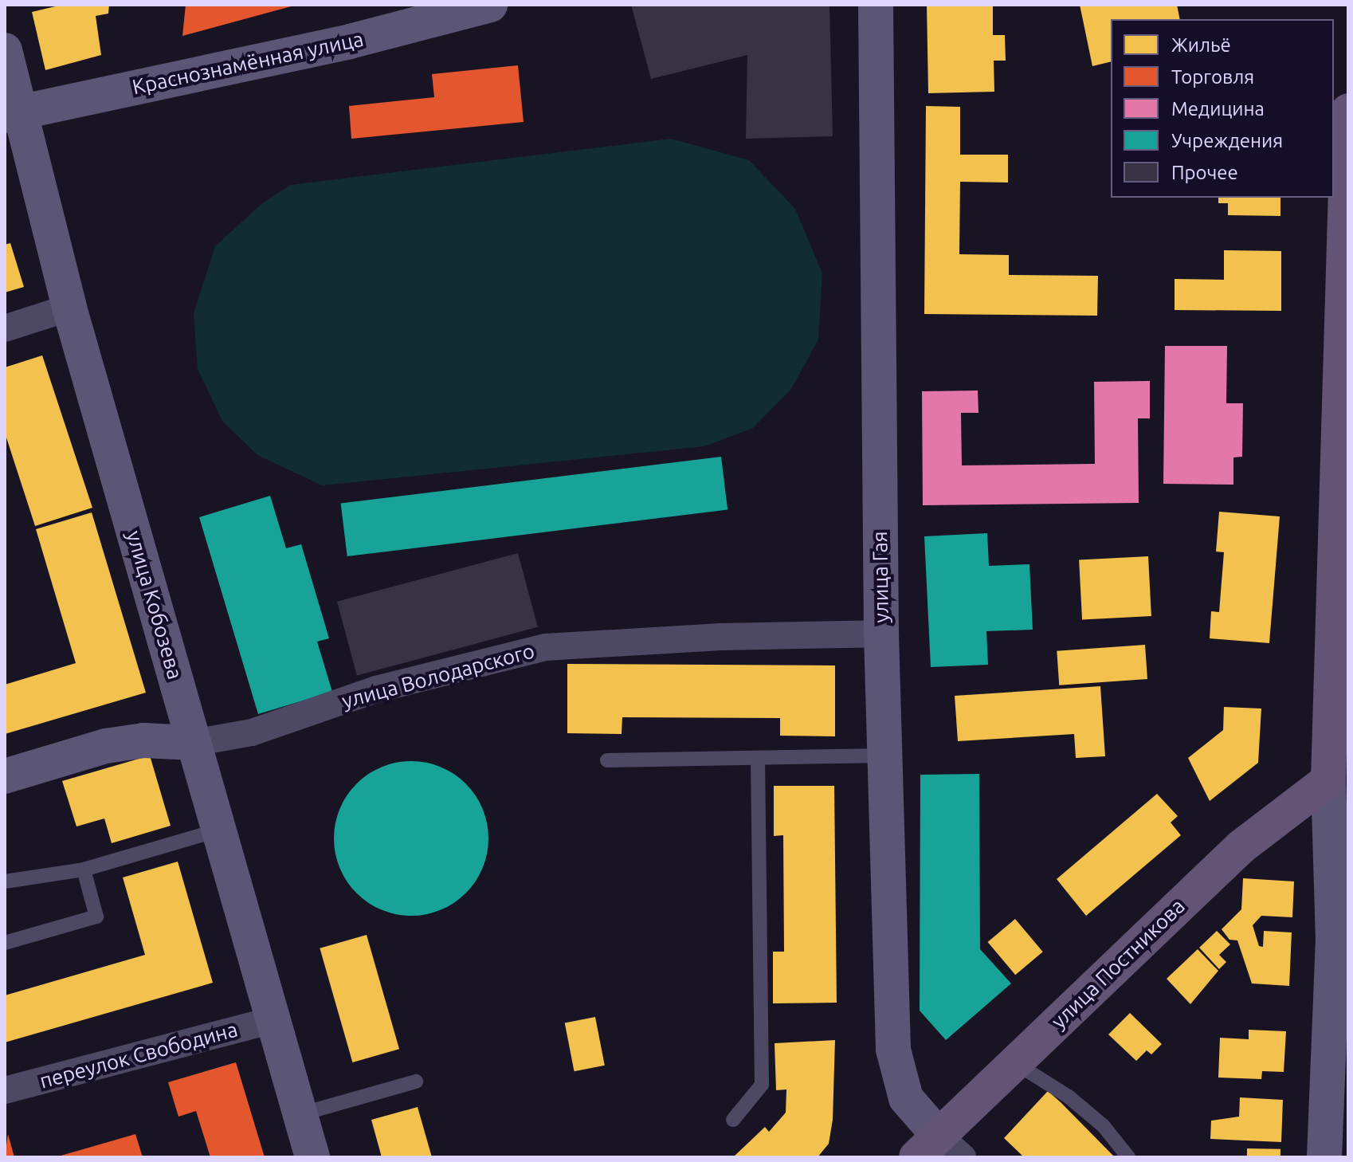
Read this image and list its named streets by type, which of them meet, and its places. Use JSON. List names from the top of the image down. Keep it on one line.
{"streets":{"main road":["Краснознамённая улица","улица Гая","улица Кобозева","улица Володарского","улица Постникова"],"street":["переулок Свободина"]},"crossings":[["Краснознамённая улица","улица Кобозева"],["улица Гая","улица Володарского"],["улица Гая","улица Постникова"],["улица Кобозева","улица Володарского"],["улица Кобозева","переулок Свободина"]],"legend":["Жильё","Торговля","Медицина","Учреждения","Прочее"]}
